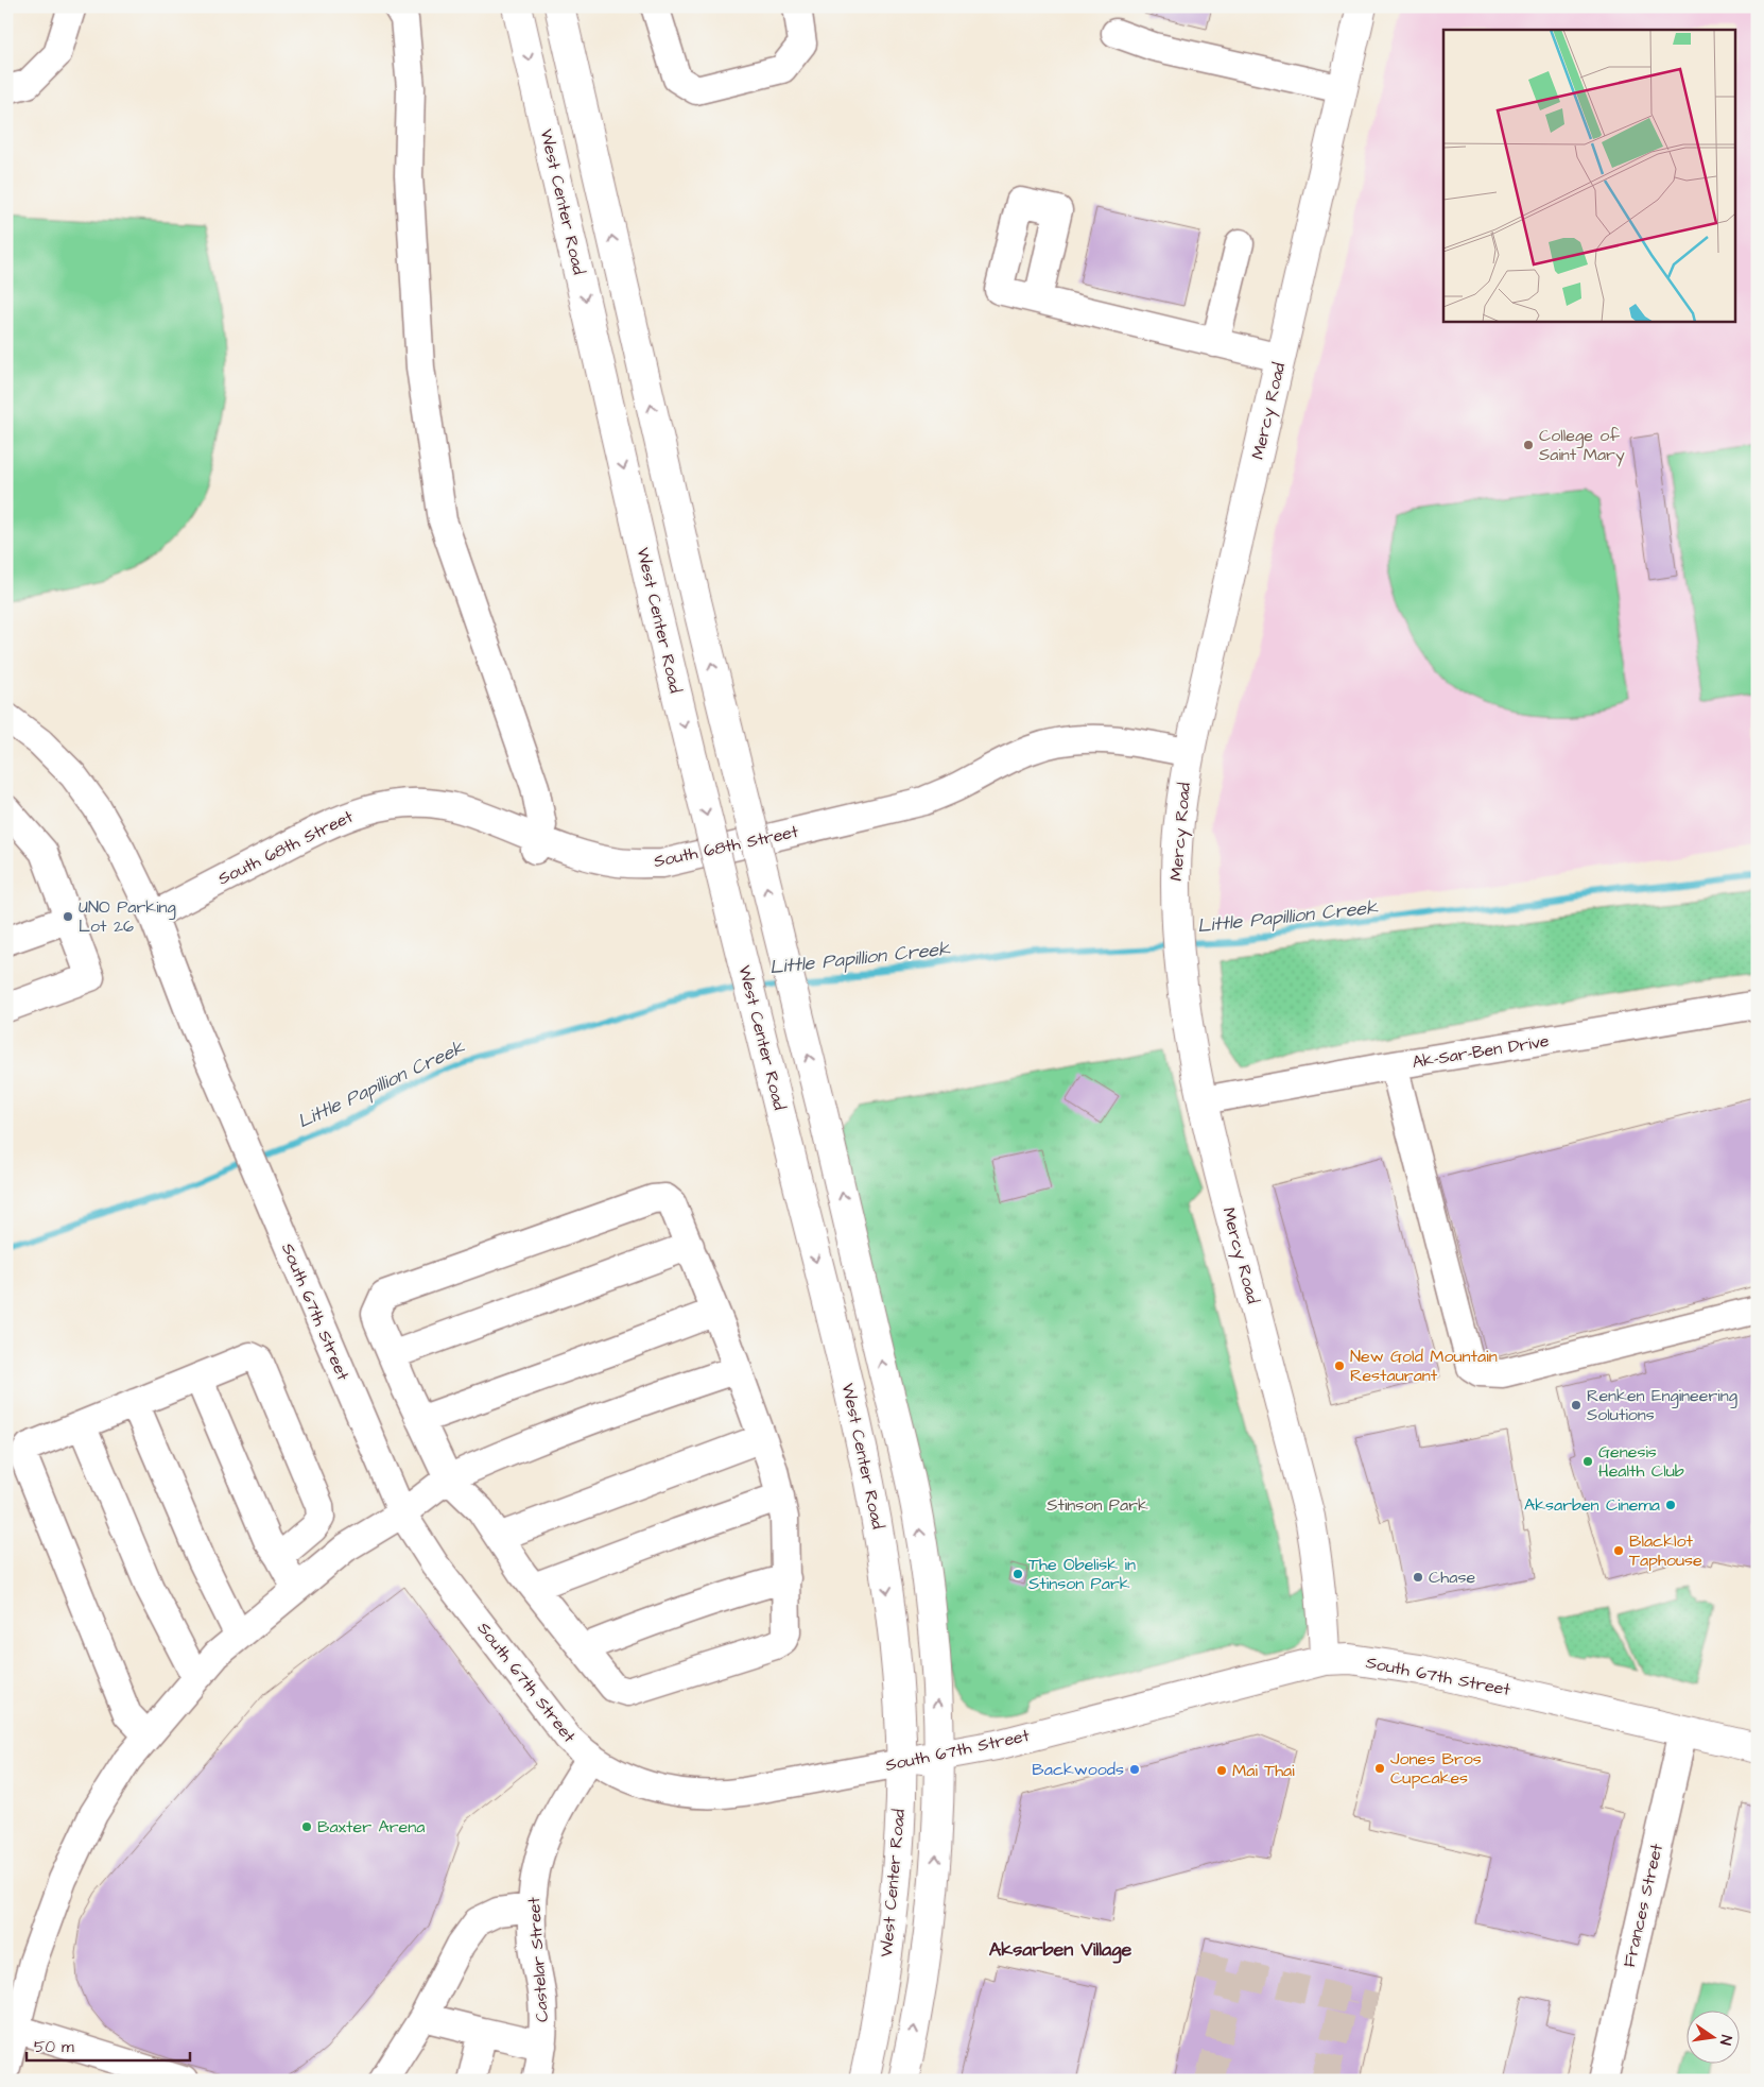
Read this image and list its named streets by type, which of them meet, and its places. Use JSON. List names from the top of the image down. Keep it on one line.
{"streets":{"main road":["West Center Road","Mercy Road","South 67th Street"],"street":["South 68th Street","Ak-Sar-Ben Drive","Frances Street","Castelar Street"]},"crossings":[["West Center Road","South 67th Street"],["Mercy Road","South 68th Street"],["Mercy Road","Ak-Sar-Ben Drive"],["Mercy Road","South 67th Street"],["South 68th Street","South 67th Street"],["South 67th Street","Frances Street"],["South 67th Street","Castelar Street"]],"districts":["Aksarben Village"],"water":["Little Papillion Creek"],"parks":["Stinson Park"],"places":["College of Saint Mary","UNO Parking Lot 26","New Gold Mountain Restaurant","Renken Engineering Solutions","Genesis Health Club","Aksarben Cinema","Blacklot Taphouse","The Obelisk in Stinson Park","Chase","Jones Bros Cupcakes","Backwoods","Mai Thai","Baxter Arena"],"scale_bar":"50 m","north":"right"}
